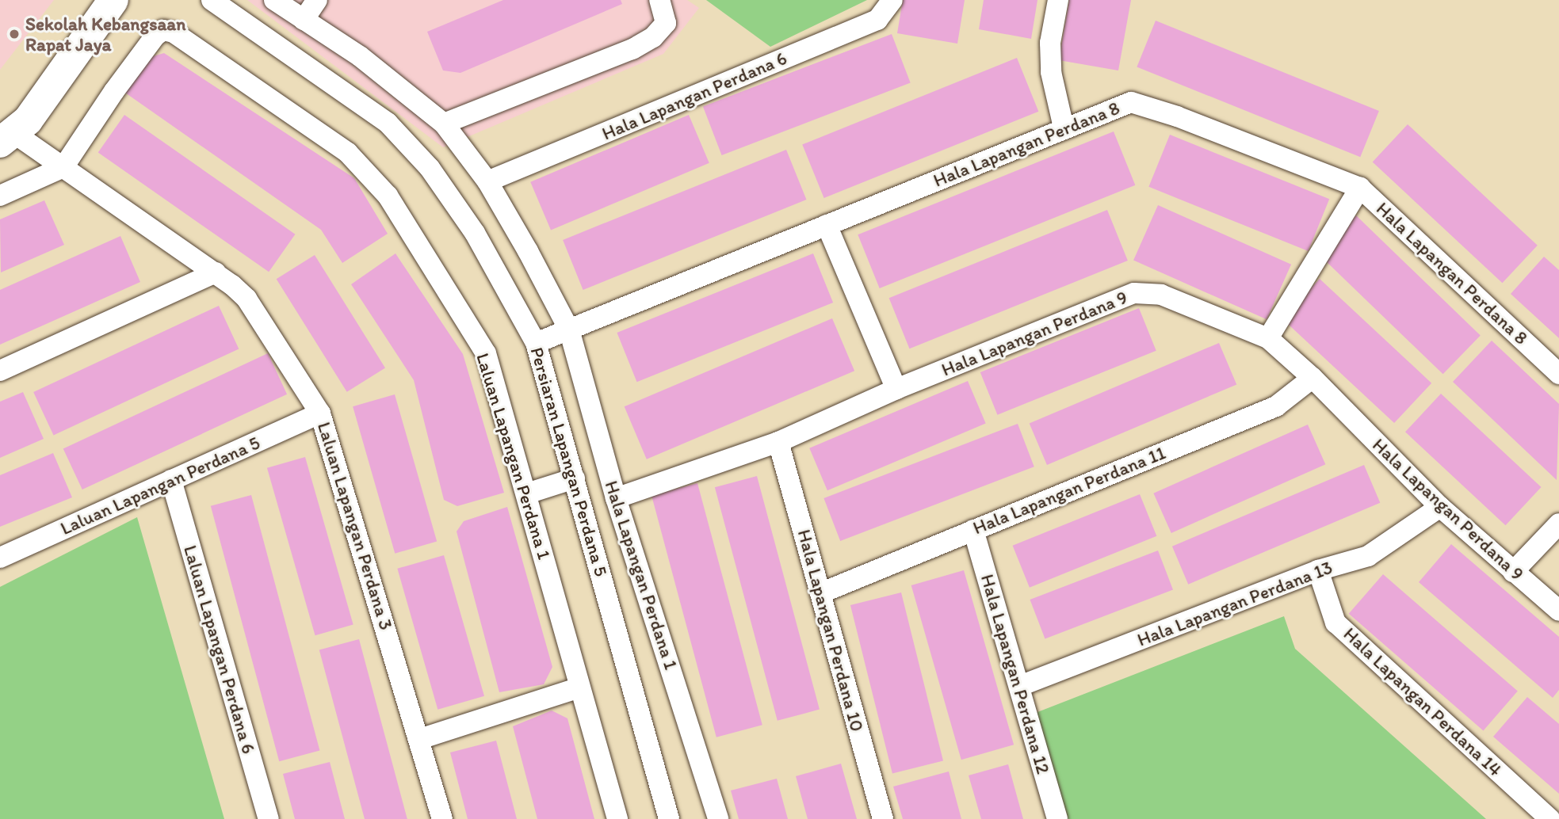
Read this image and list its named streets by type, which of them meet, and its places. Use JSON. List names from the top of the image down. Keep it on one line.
{"streets":{"street":["Hala Lapangan Perdana 6","Hala Lapangan Perdana 8","Hala Lapangan Perdana 9","Laluan Lapangan Perdana 1","Persiaran Lapangan Perdana 5","Laluan Lapangan Perdana 5","Hala Lapangan Perdana 11","Laluan Lapangan Perdana 3","Hala Lapangan Perdana 1","Hala Lapangan Perdana 13","Hala Lapangan Perdana 10","Laluan Lapangan Perdana 6","Hala Lapangan Perdana 12","Hala Lapangan Perdana 14"]},"crossings":[["Hala Lapangan Perdana 6","Hala Lapangan Perdana 1"],["Hala Lapangan Perdana 8","Persiaran Lapangan Perdana 5"],["Hala Lapangan Perdana 8","Hala Lapangan Perdana 1"],["Hala Lapangan Perdana 9","Hala Lapangan Perdana 11"],["Hala Lapangan Perdana 9","Hala Lapangan Perdana 1"],["Hala Lapangan Perdana 9","Hala Lapangan Perdana 13"],["Hala Lapangan Perdana 9","Hala Lapangan Perdana 10"],["Laluan Lapangan Perdana 1","Laluan Lapangan Perdana 3"],["Laluan Lapangan Perdana 5","Laluan Lapangan Perdana 3"],["Laluan Lapangan Perdana 5","Laluan Lapangan Perdana 6"],["Hala Lapangan Perdana 11","Hala Lapangan Perdana 10"],["Hala Lapangan Perdana 11","Hala Lapangan Perdana 12"],["Hala Lapangan Perdana 13","Hala Lapangan Perdana 12"],["Hala Lapangan Perdana 13","Hala Lapangan Perdana 14"]],"places":["Sekolah Kebangsaan Rapat Jaya"]}
